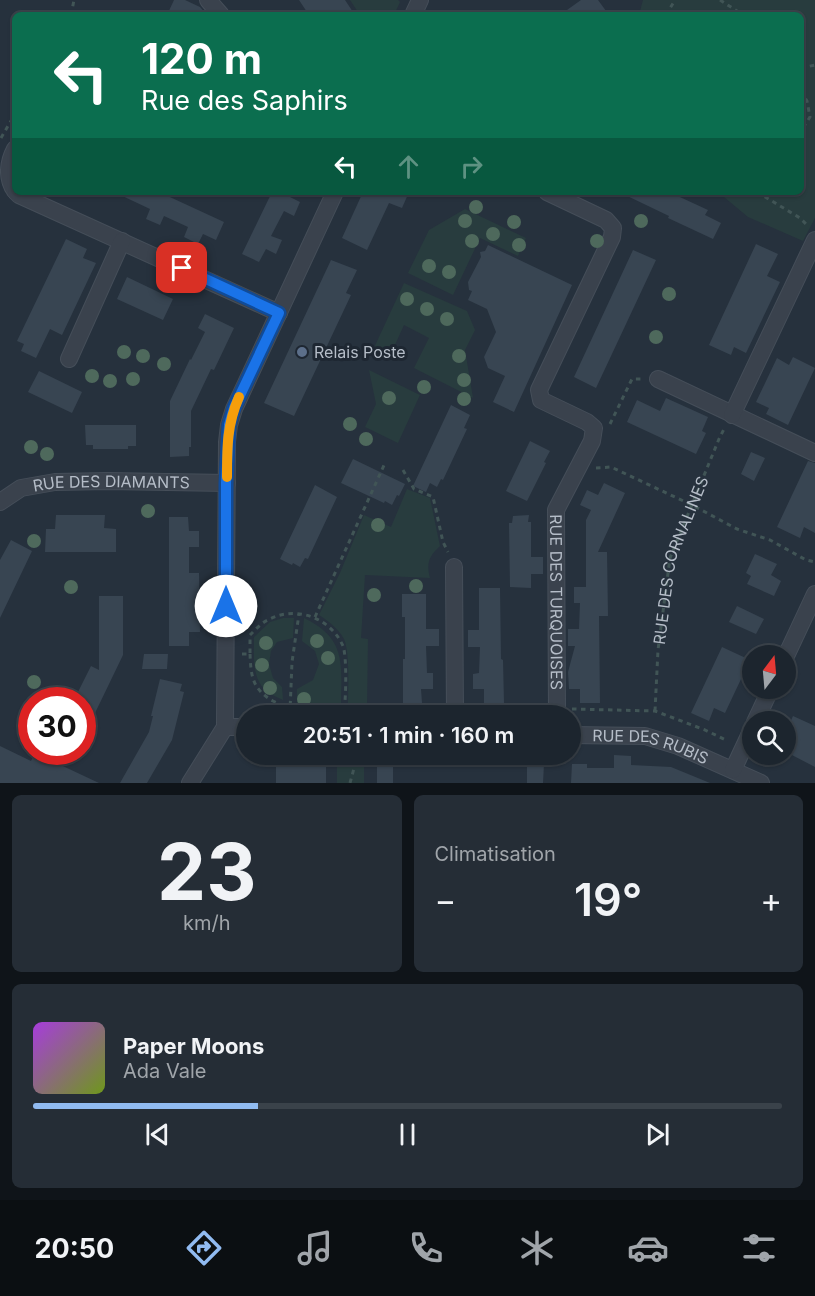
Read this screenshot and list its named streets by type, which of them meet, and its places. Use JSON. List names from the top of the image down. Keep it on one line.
{"streets":{"street":["RUE DES DIAMANTS","RUE DES TURQUOISES","RUE DES RUBIS"],"path":["RUE DES CORNALINES"]},"places":["Relais Poste"],"north":"top","page":{"turn":["120 m","Rue des Saphirs"],"limit":"30","trip":"20:51 · 1 min · 160 m","tile":[["23","km/h"],"Climatisation"],"heat":["−","19°","+"],"song":["Paper Moons","Ada Vale"],"tabs":"20:50"}}
